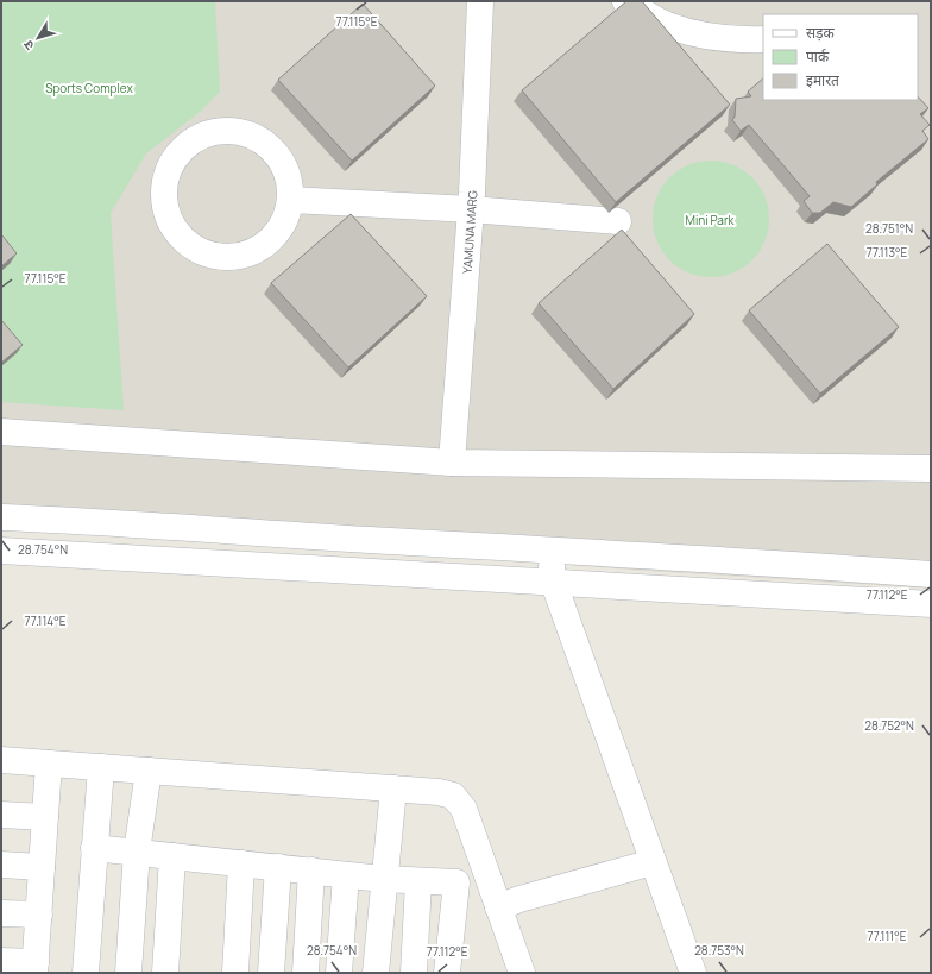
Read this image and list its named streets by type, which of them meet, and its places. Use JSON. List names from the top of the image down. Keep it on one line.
{"streets":{"street":["YAMUNA MARG"]},"parks":["Sports Complex","Mini Park"],"legend":["सड़क","पार्क","इमारत"],"north":"bottom left","coordinates":["77.115°E","28.751°N","77.113°E","28.754°N","77.112°E","77.114°E","28.752°N","77.111°E","28.753°N"]}
